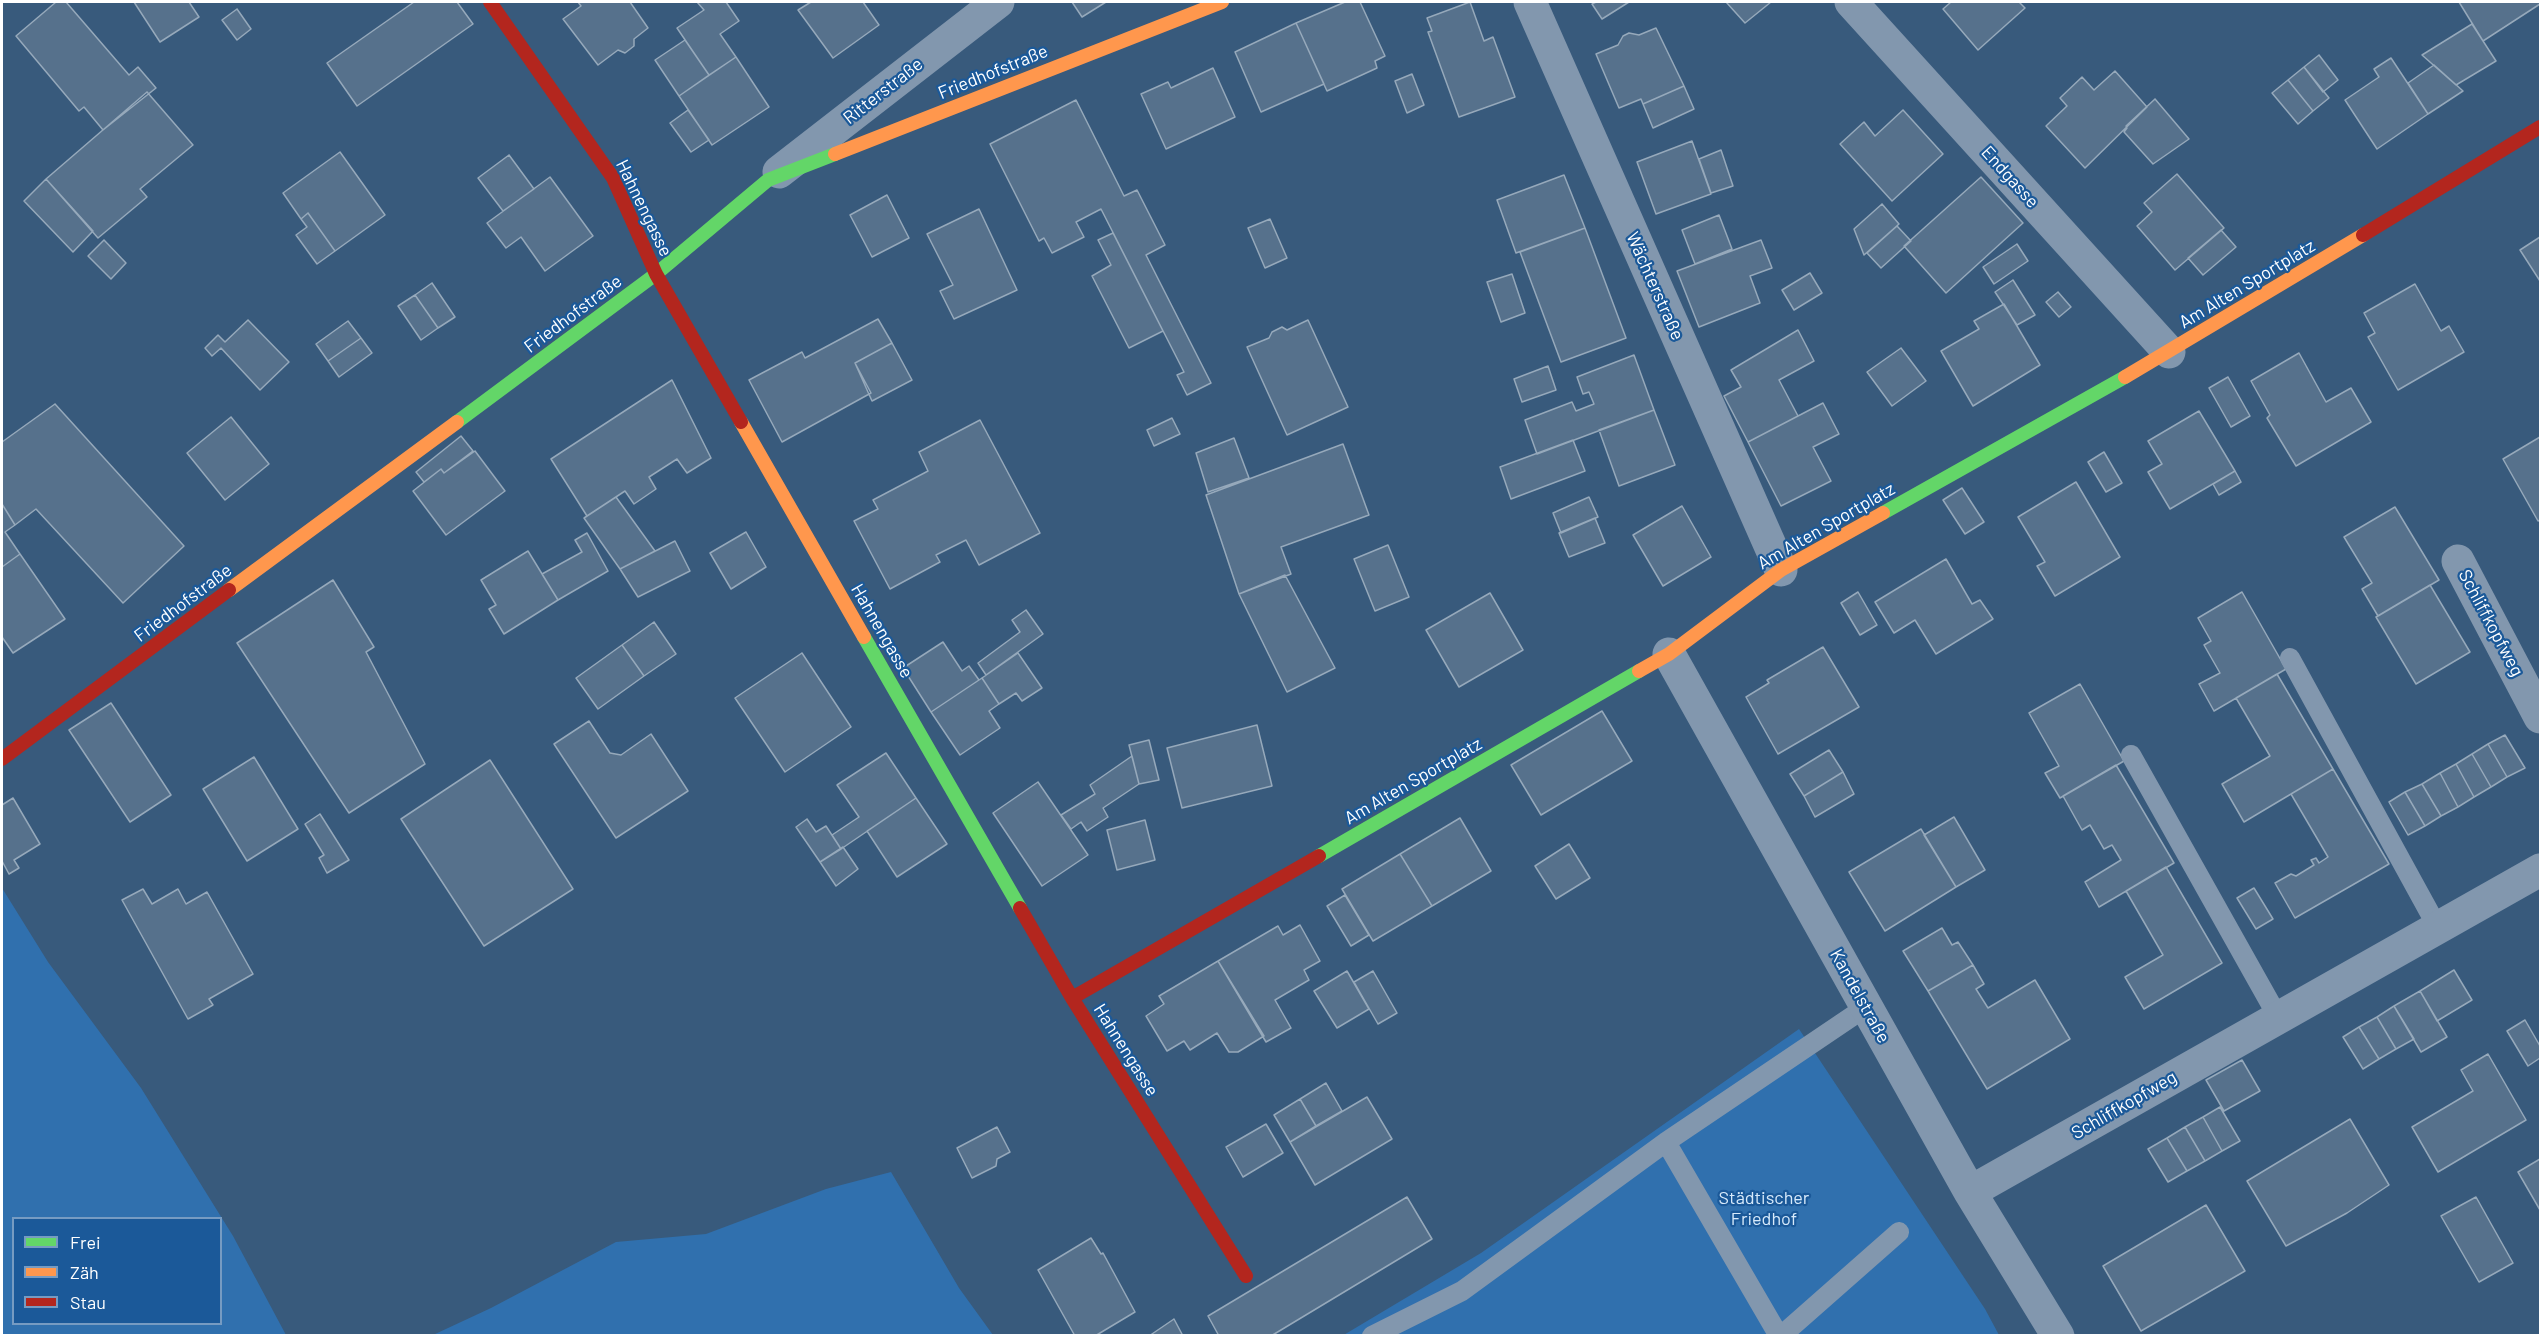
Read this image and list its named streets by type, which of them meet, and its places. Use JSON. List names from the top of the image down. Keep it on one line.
{"streets":{"street":["Friedhofstraße","Ritterstraße","Endgasse","Hahnengasse","Am Alten Sportplatz","Wächterstraße","Schliffkopfweg","Kandelstraße"]},"crossings":[["Friedhofstraße","Ritterstraße"],["Friedhofstraße","Hahnengasse"],["Endgasse","Am Alten Sportplatz"],["Hahnengasse","Am Alten Sportplatz"],["Am Alten Sportplatz","Wächterstraße"],["Am Alten Sportplatz","Kandelstraße"],["Schliffkopfweg","Kandelstraße"]],"parks":["Städtischer Friedhof"],"legend":["Frei","Zäh","Stau"]}
